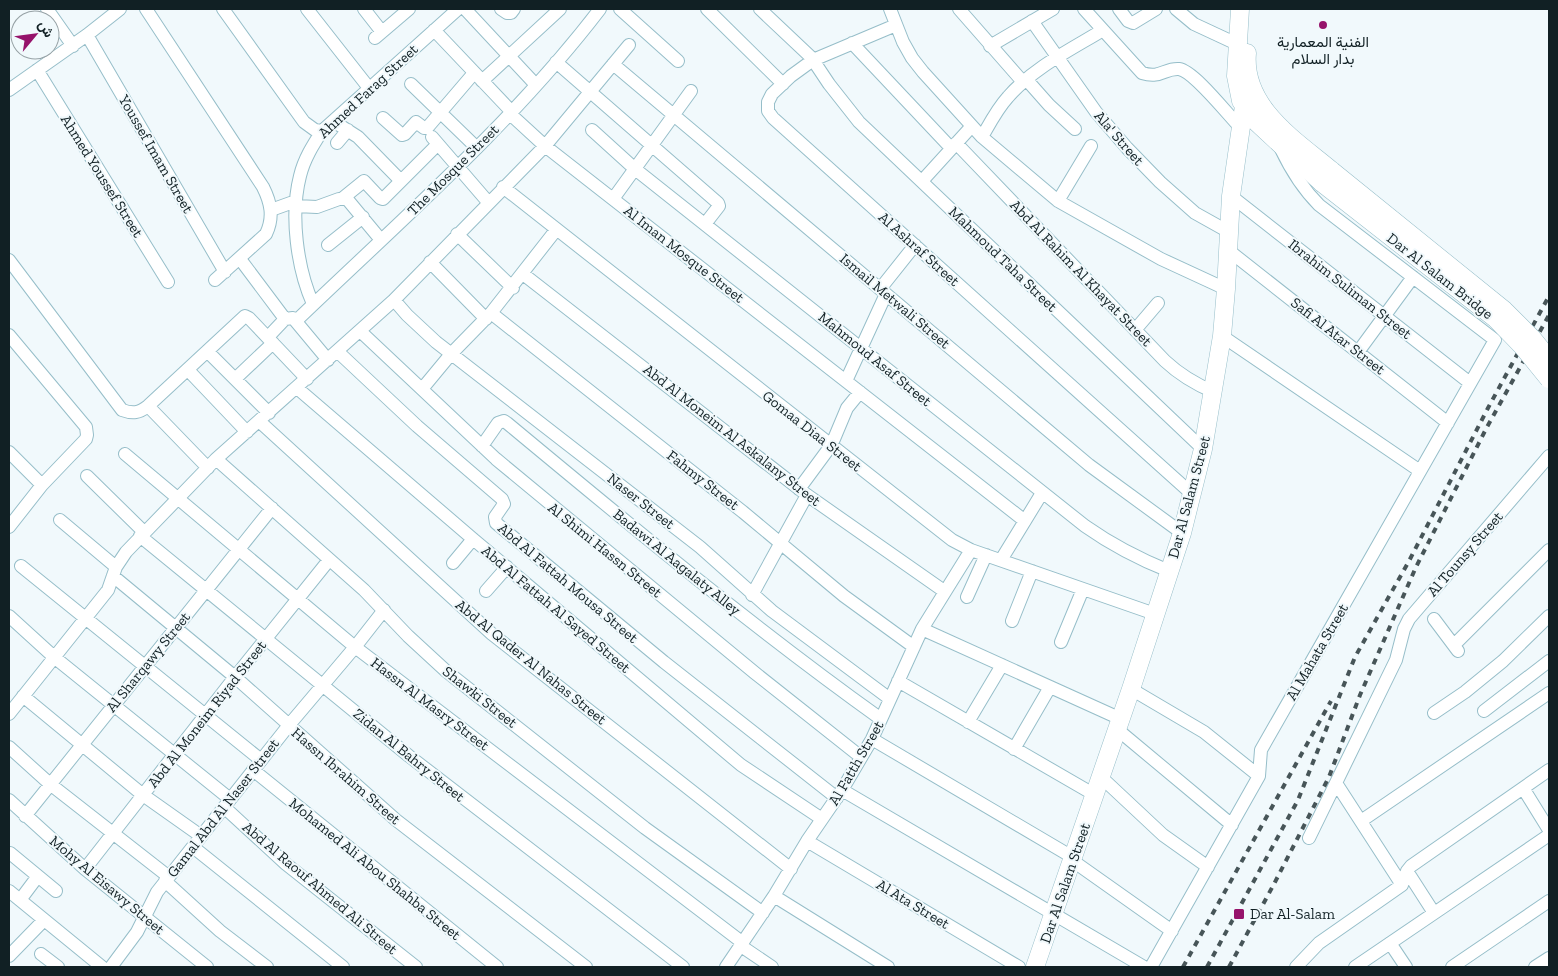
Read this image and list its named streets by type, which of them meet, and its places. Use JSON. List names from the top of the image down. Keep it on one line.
{"streets":{"main road":["Dar Al Salam Bridge","Dar Al Salam Street"],"street":["Ahmed Farag Street","Ala' Street","Youssef Imam Street","The Mosque Street","Ahmed Youssef Street","Al Ashraf Street","Al Iman Mosque Street","Mahmoud Taha Street","Abd Al Rahim Al Khayat Street","Ibrahim Suliman Street","Ismail Metwali Street","Safi Al Atar Street","Mahmoud Asaf Street","Gomaa Diaa Street","Abd Al Moneim Al Askalany Street","Fahmy Street","Naser Street","Al Shimi Hassn Street","Al Tounsy Street","Badawi Al Aagalaty Alley","Abd Al Fattah Mousa Street","Abd Al Fattah Al Sayed Street","Al Mahata Street","Al Sharqawy Street","Abd Al Qader Al Nahas Street","Shawki Street","Hassn Al Masry Street","Abd Al Moneim Riyad Street","Zidan Al Bahry Street","Al Fatth Street","Hassn Ibrahim Street","Gamal Abd Al Naser Street","Mohamed Ali Abou Shahba Street","Mohy Al Eisawy Street","Abd Al Raouf Ahmed Ali Street","Al Ata Street"]},"crossings":[["Ahmed Farag Street","The Mosque Street"],["Ahmed Farag Street","Al Iman Mosque Street"],["Ala' Street","Dar Al Salam Street"],["The Mosque Street","Al Iman Mosque Street"],["Al Ashraf Street","Mahmoud Taha Street"],["Al Ashraf Street","Abd Al Rahim Al Khayat Street"],["Al Ashraf Street","Dar Al Salam Street"],["Mahmoud Taha Street","Dar Al Salam Street"],["Abd Al Rahim Al Khayat Street","Dar Al Salam Street"],["Ibrahim Suliman Street","Dar Al Salam Street"],["Ibrahim Suliman Street","Al Mahata Street"],["Ismail Metwali Street","Dar Al Salam Street"],["Safi Al Atar Street","Dar Al Salam Street"],["Safi Al Atar Street","Al Mahata Street"],["Mahmoud Asaf Street","Dar Al Salam Street"],["Gomaa Diaa Street","Dar Al Salam Street"],["Gomaa Diaa Street","Al Fatth Street"],["Abd Al Moneim Al Askalany Street","Al Fatth Street"],["Fahmy Street","Al Fatth Street"],["Naser Street","Al Fatth Street"],["Al Shimi Hassn Street","Badawi Al Aagalaty Alley"],["Al Shimi Hassn Street","Al Fatth Street"],["Badawi Al Aagalaty Alley","Al Fatth Street"],["Abd Al Fattah Mousa Street","Al Fatth Street"],["Abd Al Fattah Al Sayed Street","Al Fatth Street"],["Al Sharqawy Street","Shawki Street"],["Al Sharqawy Street","Hassn Al Masry Street"],["Al Sharqawy Street","Zidan Al Bahry Street"],["Al Sharqawy Street","Hassn Ibrahim Street"],["Al Sharqawy Street","Mohy Al Eisawy Street"],["Al Sharqawy Street","Abd Al Raouf Ahmed Ali Street"],["Abd Al Qader Al Nahas Street","Al Fatth Street"],["Shawki Street","Abd Al Moneim Riyad Street"],["Shawki Street","Al Fatth Street"],["Shawki Street","Gamal Abd Al Naser Street"],["Hassn Al Masry Street","Abd Al Moneim Riyad Street"],["Hassn Al Masry Street","Al Fatth Street"],["Hassn Al Masry Street","Gamal Abd Al Naser Street"],["Abd Al Moneim Riyad Street","Zidan Al Bahry Street"],["Abd Al Moneim Riyad Street","Hassn Ibrahim Street"],["Abd Al Moneim Riyad Street","Mohy Al Eisawy Street"],["Abd Al Moneim Riyad Street","Abd Al Raouf Ahmed Ali Street"],["Zidan Al Bahry Street","Gamal Abd Al Naser Street"],["Al Fatth Street","Al Ata Street"],["Hassn Ibrahim Street","Gamal Abd Al Naser Street"],["Gamal Abd Al Naser Street","Mohamed Ali Abou Shahba Street"],["Gamal Abd Al Naser Street","Mohy Al Eisawy Street"],["Gamal Abd Al Naser Street","Abd Al Raouf Ahmed Ali Street"]],"places":{"other":["الفنية المعمارية بدار السلام"],"transit":["Dar Al-Salam"]},"north":"top right"}
